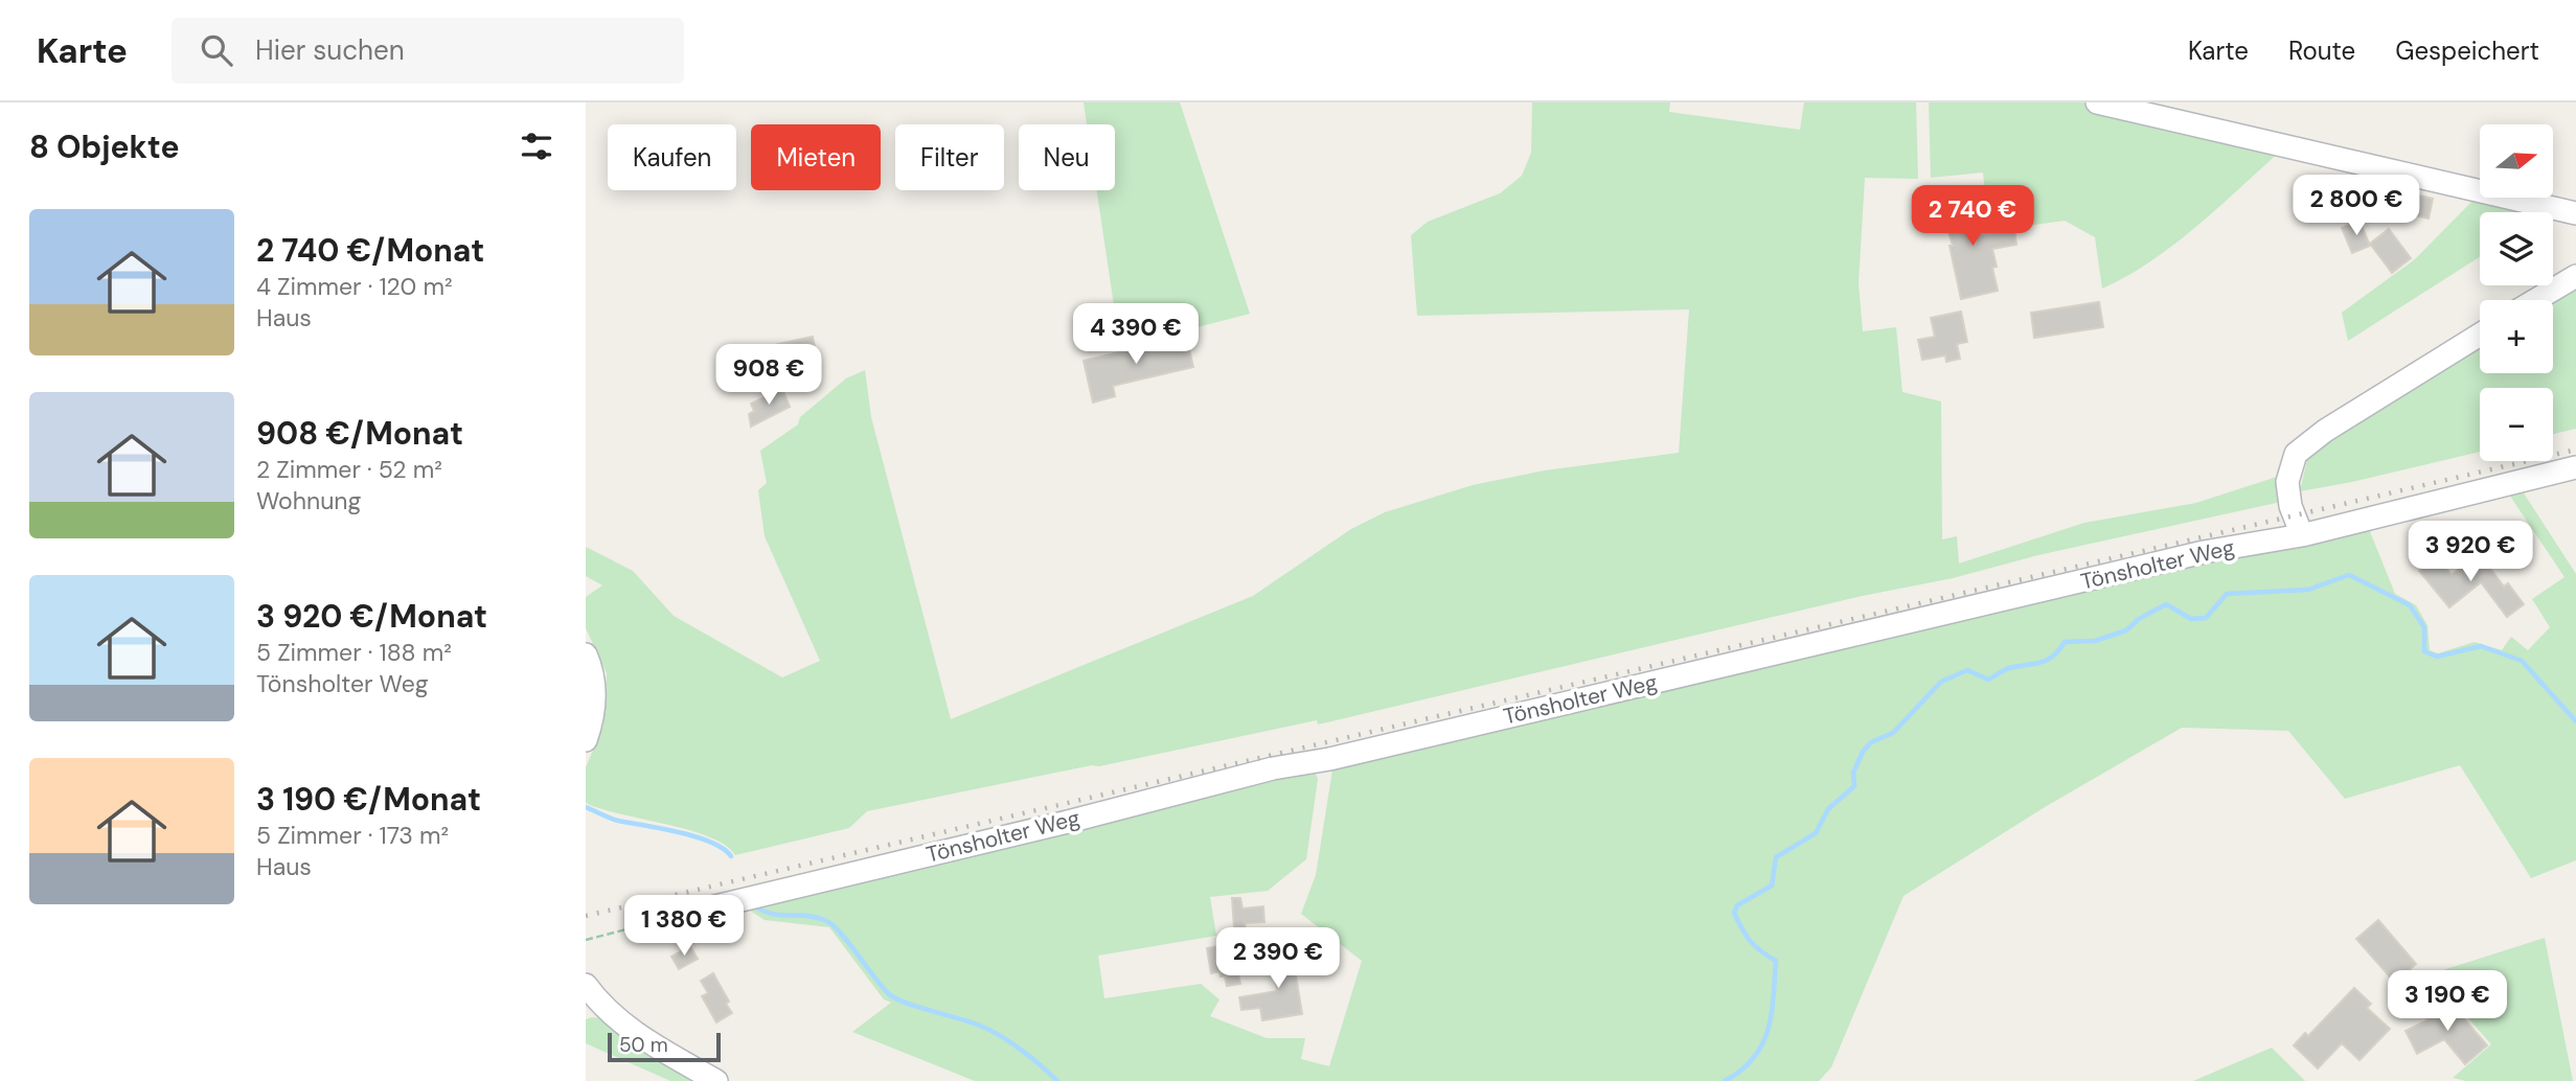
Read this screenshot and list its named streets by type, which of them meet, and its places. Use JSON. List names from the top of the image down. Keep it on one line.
{"streets":{"street":["Tönsholter Weg"]},"scale_bar":"50 m","north":"right","page":{"header":"Karte","search":"Hier suchen","nav":["Karte","Route","Gespeichert"],"heading":"8 Objekte","map_buttons":["+","−"],"chip":["Kaufen","Mieten","Filter","Neu"],"price":["2 800 €","2 740 €","4 390 €","908 €","3 920 €","1 380 €","2 390 €","3 190 €"],"list":[{"name":"2 740 €/Monat","note":"4 Zimmer · 120 m² · Haus"},{"name":"908 €/Monat","note":"2 Zimmer · 52 m² · Wohnung"},{"name":"3 920 €/Monat","note":"5 Zimmer · 188 m² · Tönsholter Weg"},{"name":"3 190 €/Monat","note":"5 Zimmer · 173 m² · Haus"}],"scale":"50 m"}}
